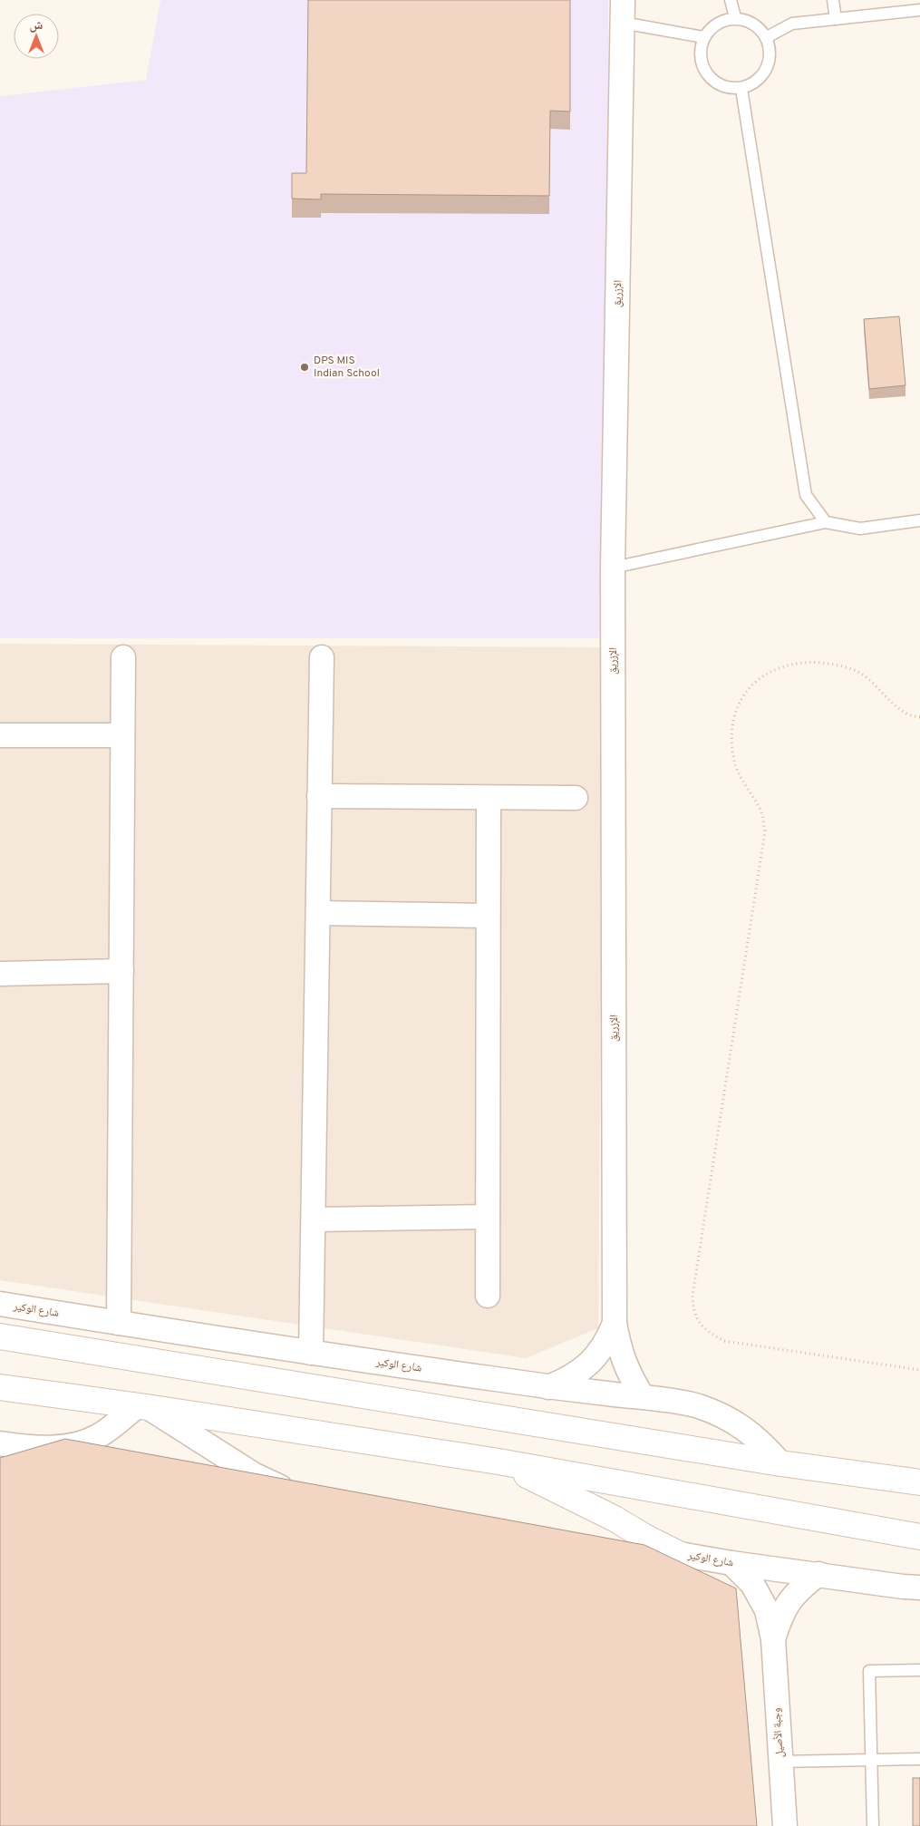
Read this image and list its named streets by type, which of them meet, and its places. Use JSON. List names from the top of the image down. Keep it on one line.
{"streets":{"street":["الإزريق","شارع الوكير","وجبة الأصيل"]},"crossings":[["الإزريق","شارع الوكير"],["شارع الوكير","وجبة الأصيل"]],"places":["DPS MIS Indian School"],"north":"top"}
